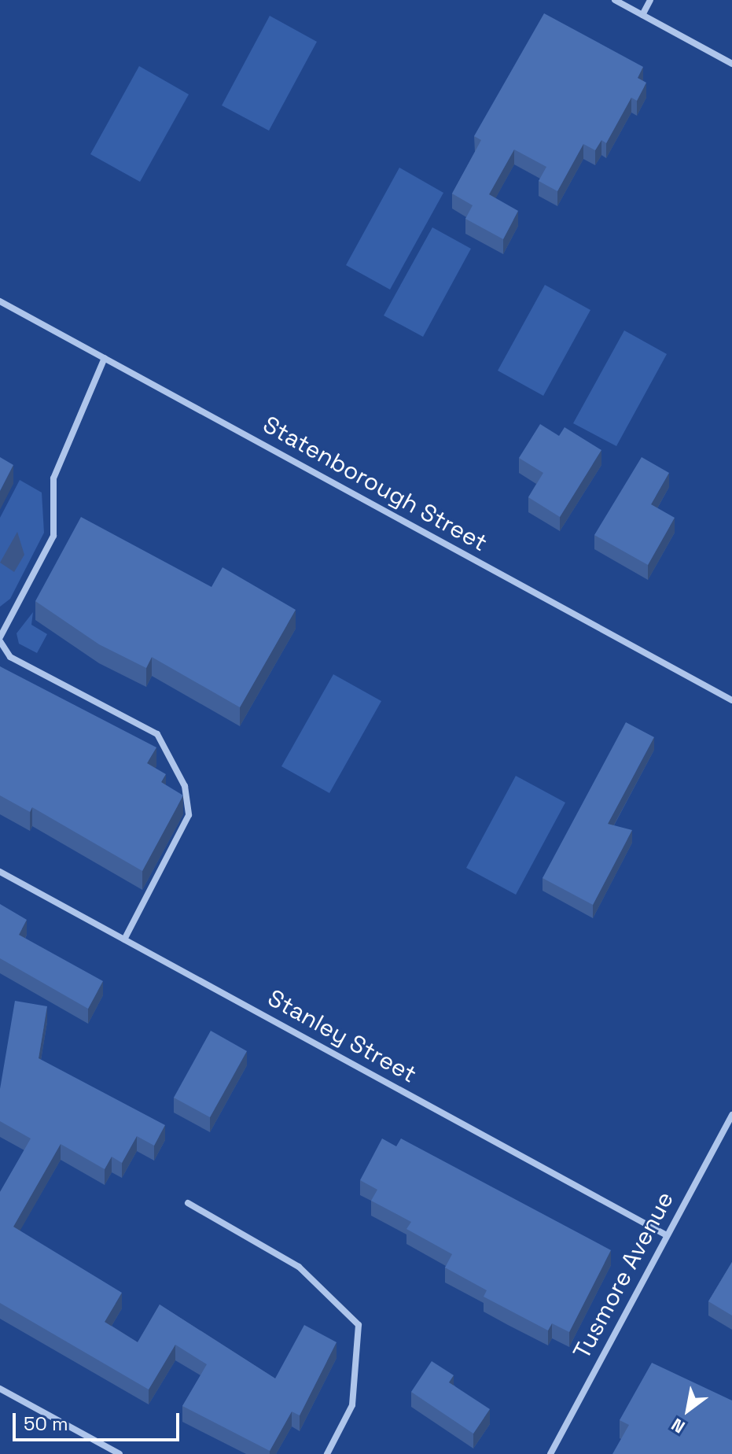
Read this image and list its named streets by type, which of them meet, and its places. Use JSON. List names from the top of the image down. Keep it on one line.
{"streets":{"street":["Statenborough Street","Stanley Street","Tusmore Avenue"]},"crossings":[["Stanley Street","Tusmore Avenue"]],"scale_bar":"50 m","north":"bottom left"}
